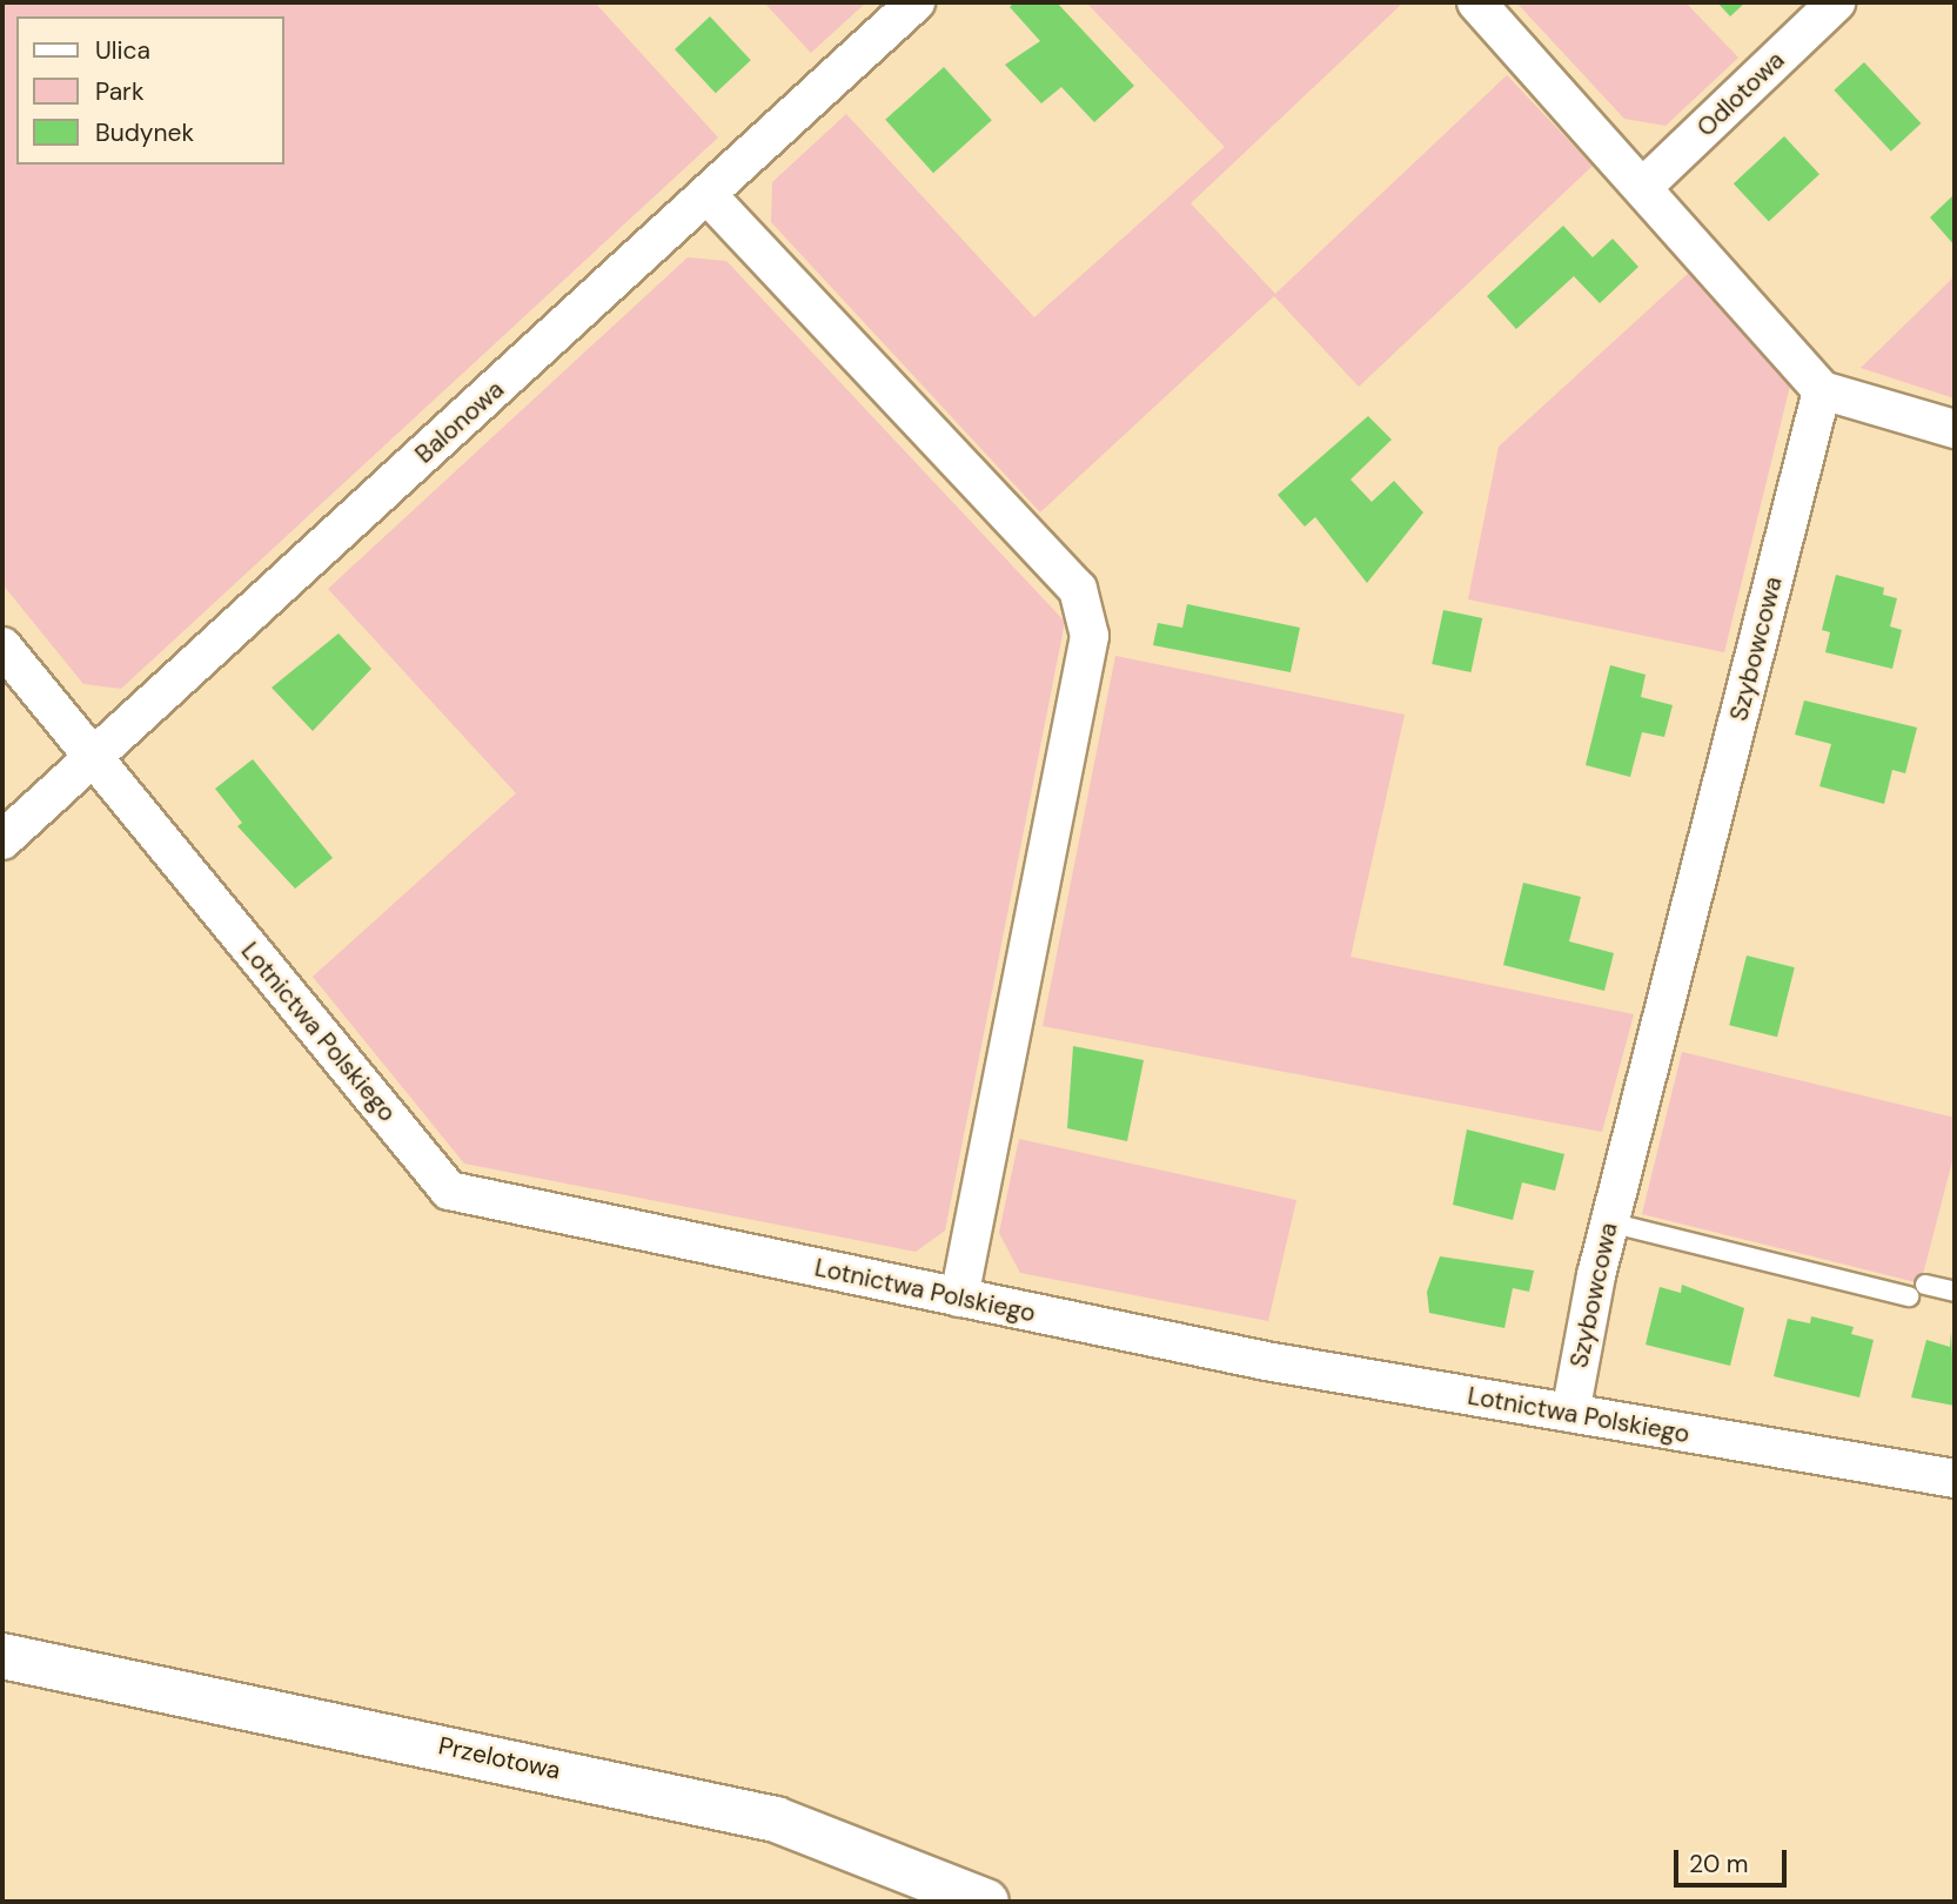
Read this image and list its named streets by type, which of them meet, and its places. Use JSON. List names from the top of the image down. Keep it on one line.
{"streets":{"street":["Odlotowa","Balonowa","Szybowcowa","Lotnictwa Polskiego","Przelotowa"]},"crossings":[["Balonowa","Lotnictwa Polskiego"],["Szybowcowa","Lotnictwa Polskiego"]],"legend":["Ulica","Park","Budynek"],"scale_bar":"20 m"}
